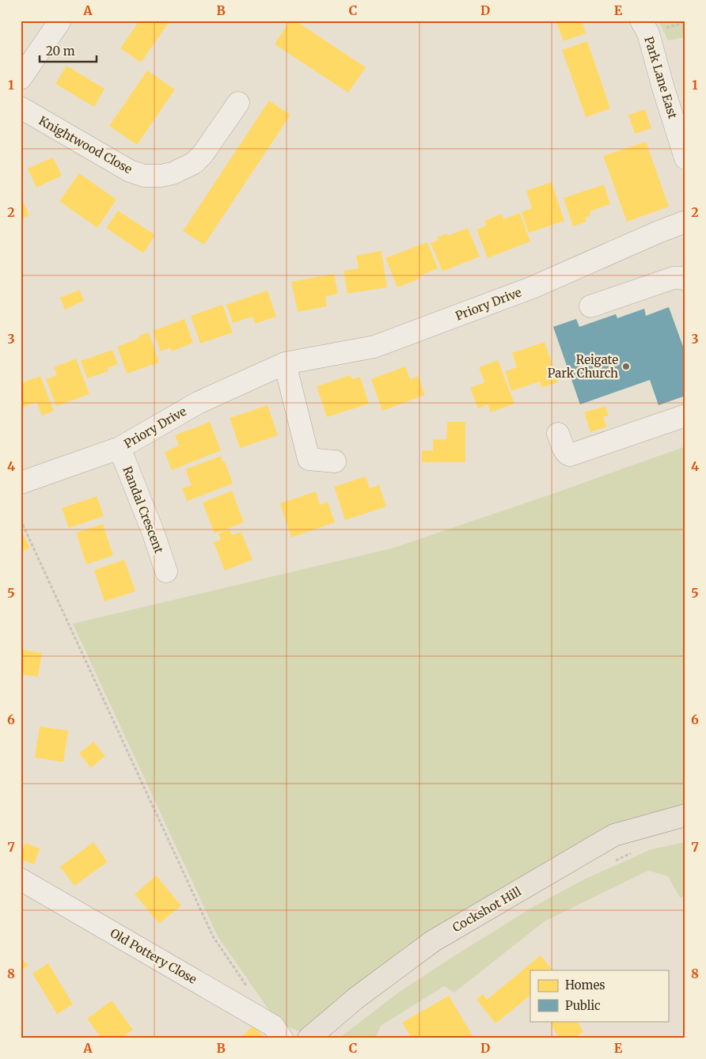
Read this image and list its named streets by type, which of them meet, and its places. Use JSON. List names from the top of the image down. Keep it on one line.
{"streets":{"main road":["Cockshot Hill"],"street":["Park Lane East","Knightwood Close","Priory Drive","Randal Crescent","Old Pottery Close"]},"crossings":[["Priory Drive","Randal Crescent"]],"places":["Reigate Park Church"],"legend":["Homes","Public"],"scale_bar":"20 m","grid":{"columns":["A","B","C","D","E"],"rows":["1","2","3","4","5","6","7","8"]}}
